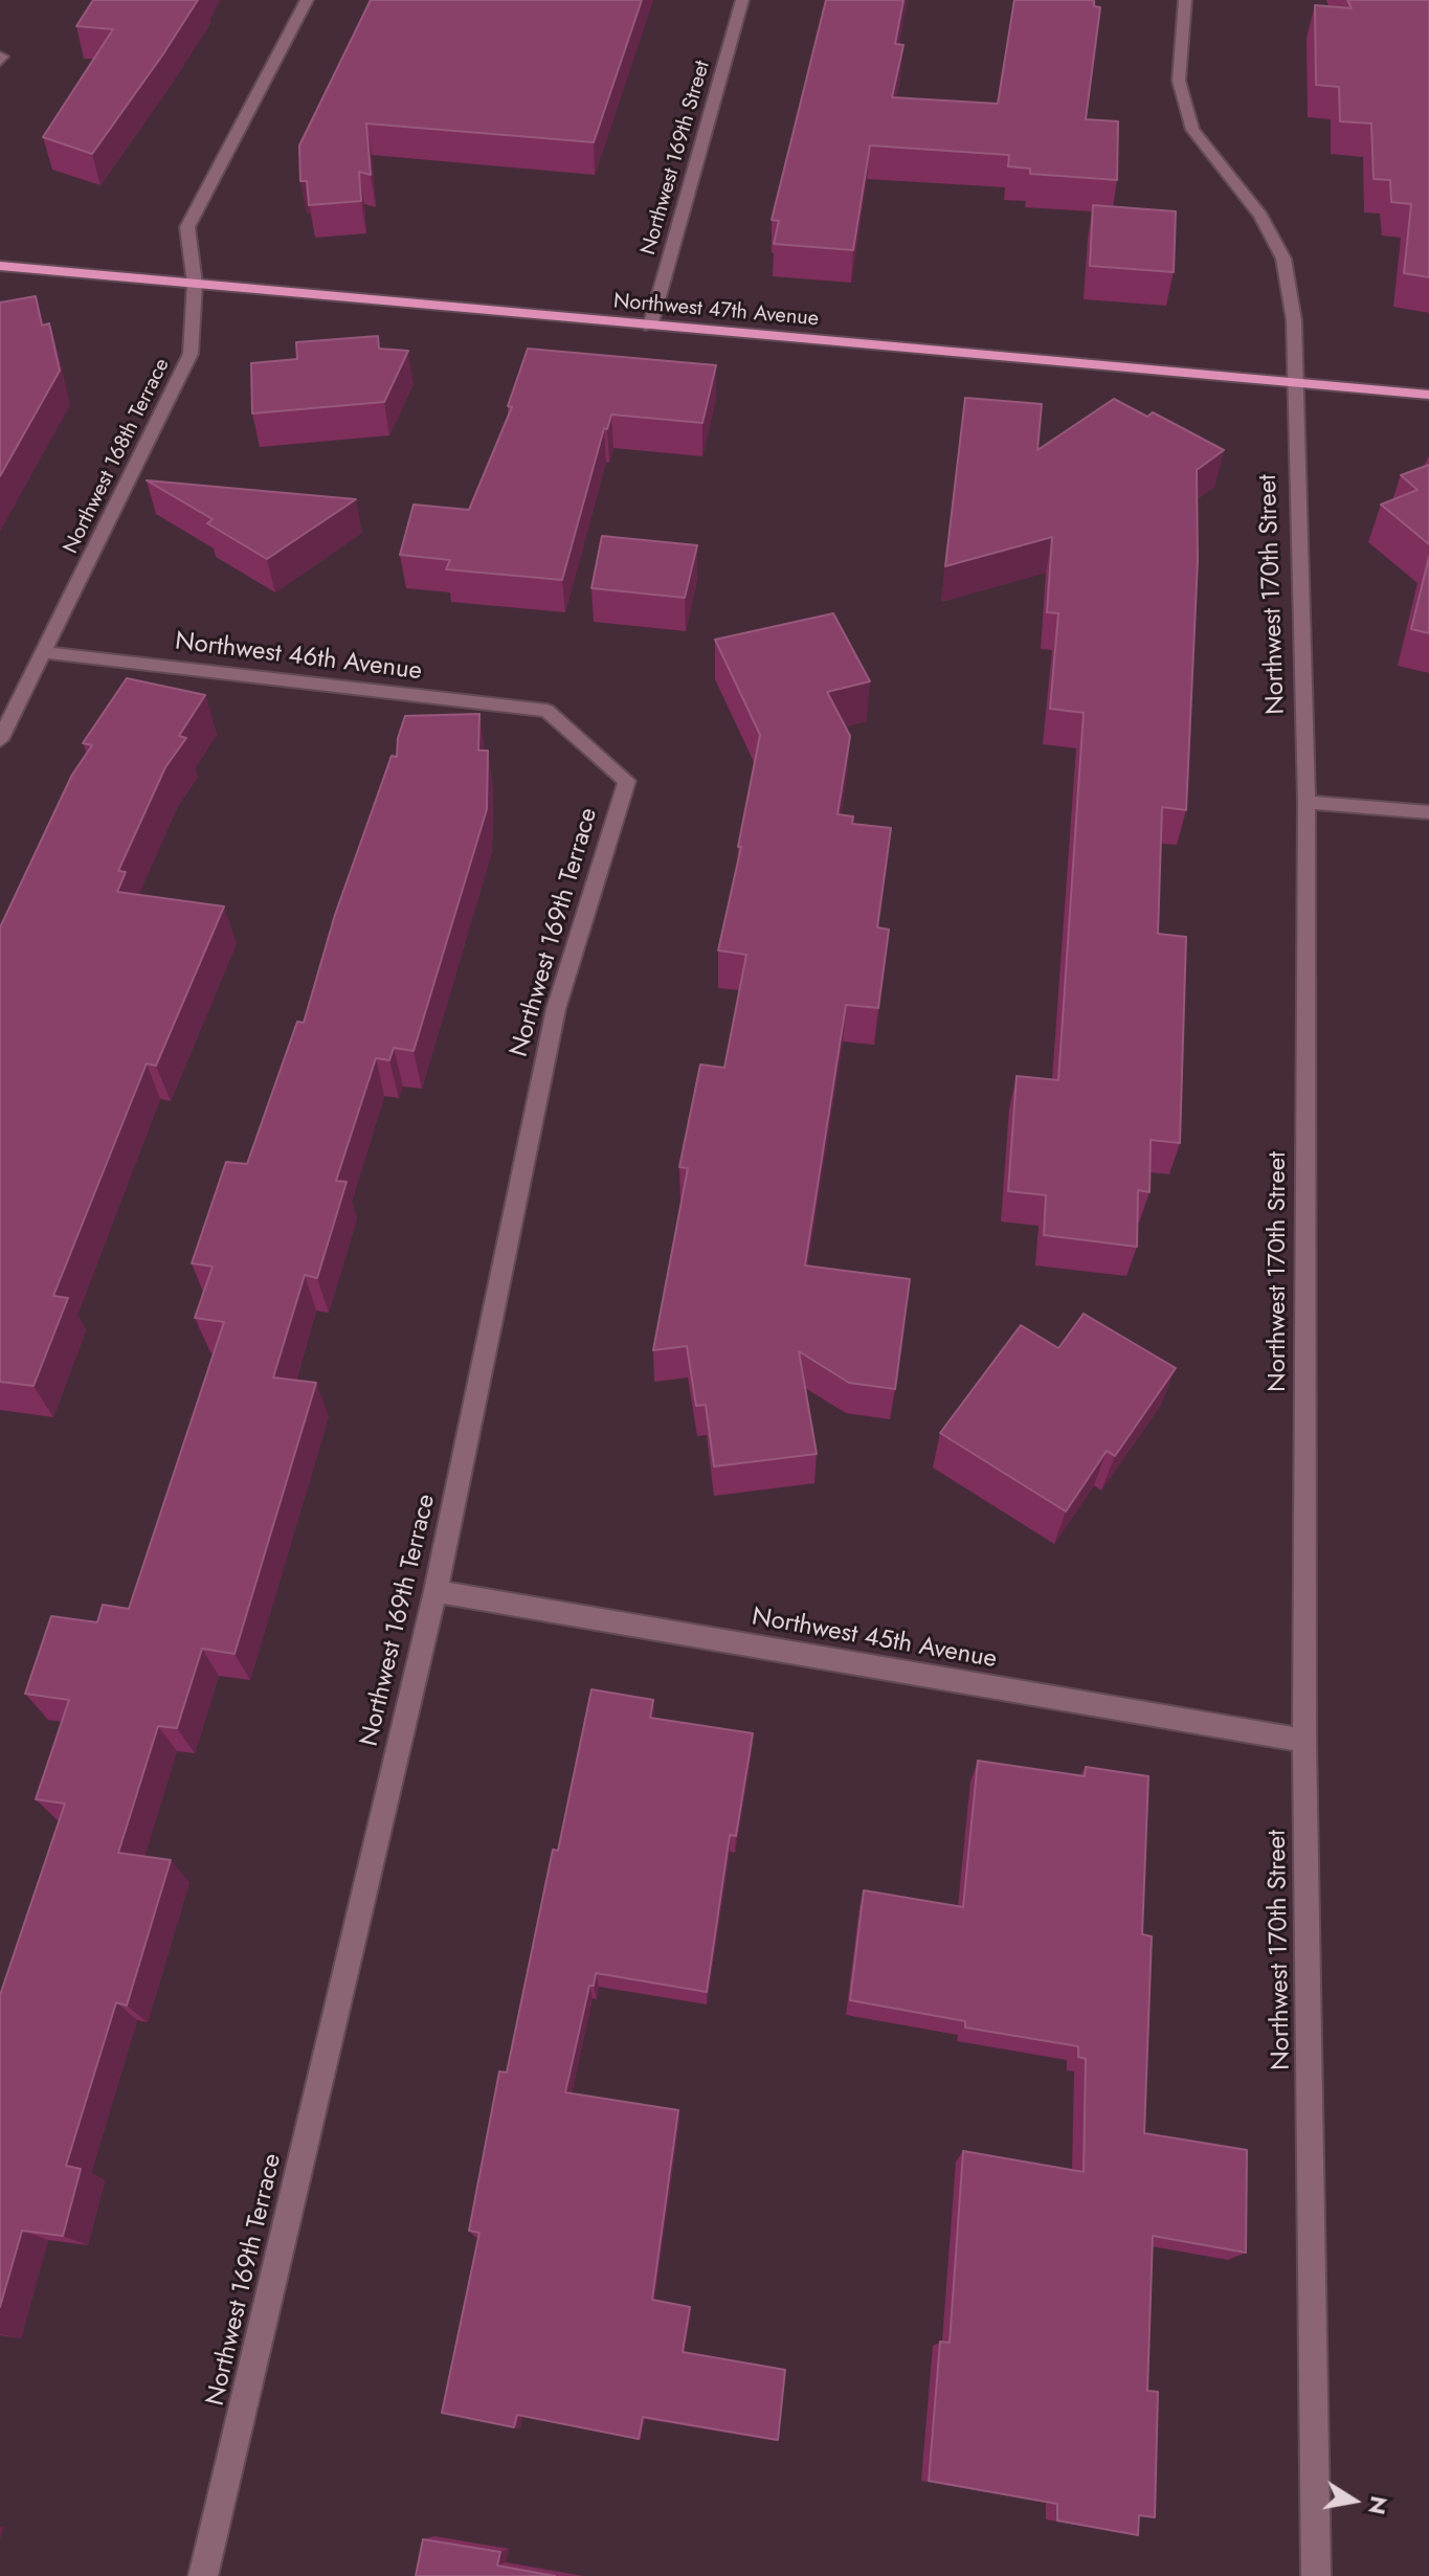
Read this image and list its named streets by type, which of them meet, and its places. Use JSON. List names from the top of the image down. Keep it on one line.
{"streets":{"main road":["Northwest 47th Avenue"],"street":["Northwest 169th Street","Northwest 168th Terrace","Northwest 170th Street","Northwest 46th Avenue","Northwest 169th Terrace","Northwest 45th Avenue"]},"crossings":[["Northwest 169th Street","Northwest 47th Avenue"],["Northwest 47th Avenue","Northwest 168th Terrace"],["Northwest 47th Avenue","Northwest 170th Street"],["Northwest 168th Terrace","Northwest 46th Avenue"],["Northwest 170th Street","Northwest 45th Avenue"],["Northwest 46th Avenue","Northwest 169th Terrace"],["Northwest 169th Terrace","Northwest 45th Avenue"]],"north":"right"}
